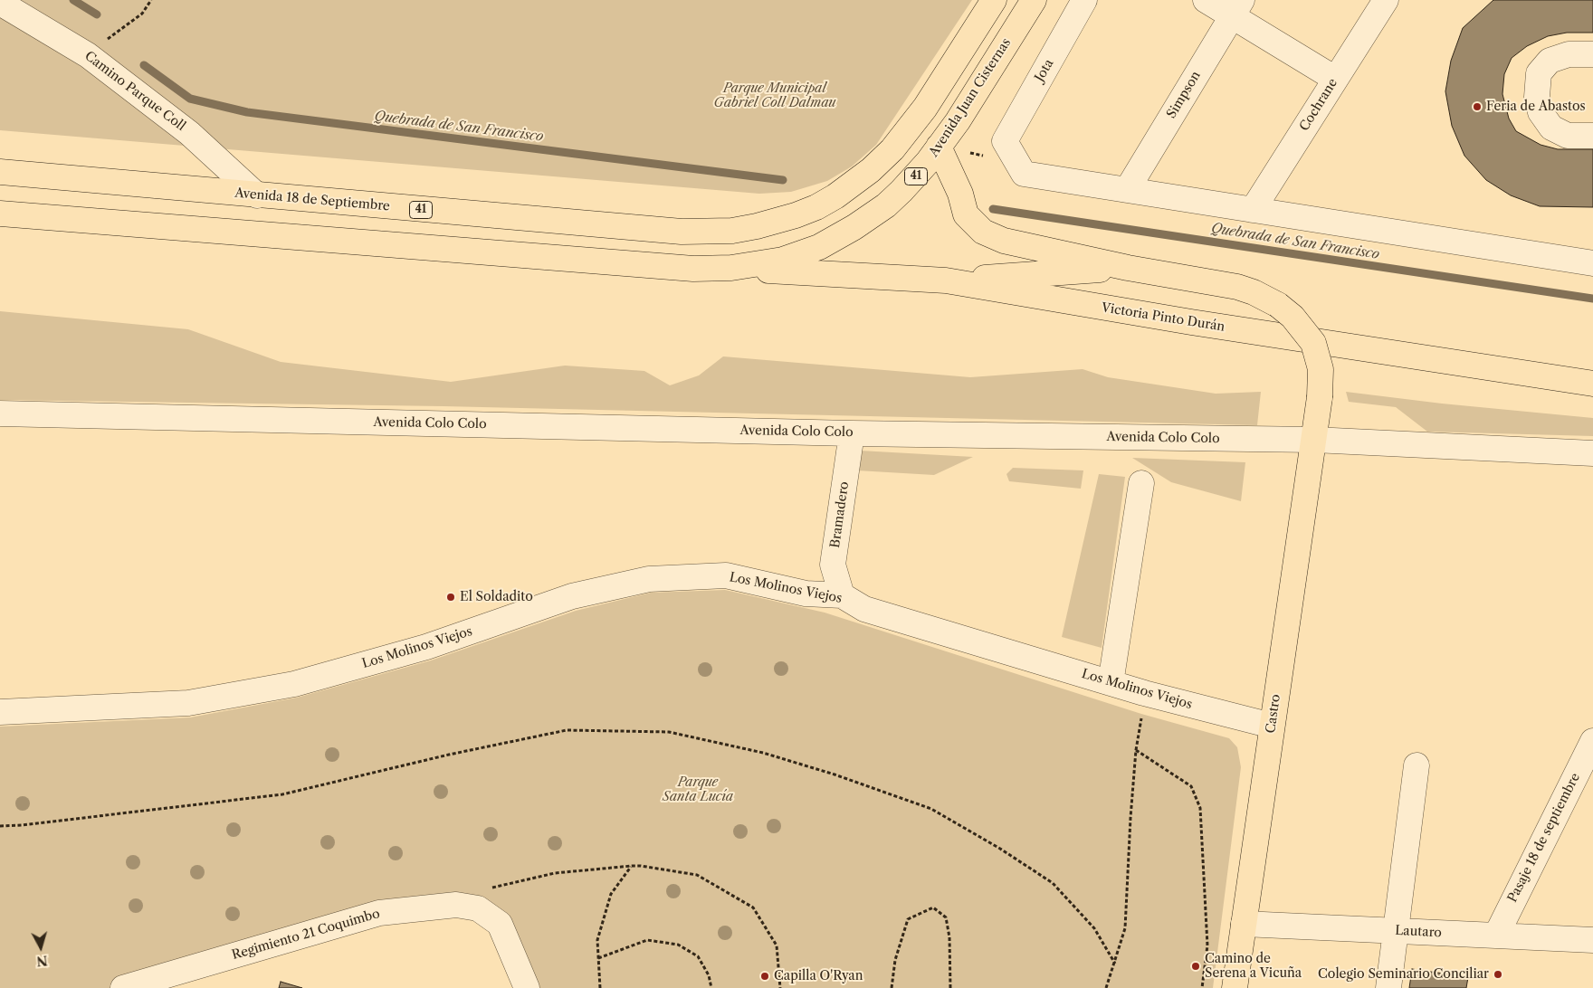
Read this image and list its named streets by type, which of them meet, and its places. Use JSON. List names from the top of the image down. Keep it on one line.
{"streets":{"main road":["Avenida Juan Cisternas","41","Avenida 18 de Septiembre","Victoria Pinto Durán","Castro"],"street":["Jota","Camino Parque Coll","Simpson","Cochrane","Avenida Colo Colo","Bramadero","Los Molinos Viejos","Pasaje 18 de septiembre","Lautaro","Regimiento 21 Coquimbo"]},"crossings":[["Jota","Simpson"],["Camino Parque Coll","Avenida 18 de Septiembre"],["Avenida Juan Cisternas","41"],["Avenida Juan Cisternas","Victoria Pinto Durán"],["41","Victoria Pinto Durán"],["Avenida Colo Colo","Bramadero"],["Avenida Colo Colo","Castro"],["Bramadero","Los Molinos Viejos"],["Los Molinos Viejos","Castro"],["Castro","Lautaro"],["Pasaje 18 de septiembre","Lautaro"]],"water":["Quebrada de San Francisco"],"parks":["Parque Municipal Gabriel Coll Dalmau","Parque Santa Lucía"],"places":["Feria de Abastos","El Soldadito","Camino de Serena a Vicuña","Colegio Seminario Conciliar","Capilla O'Ryan"],"north":"bottom"}
